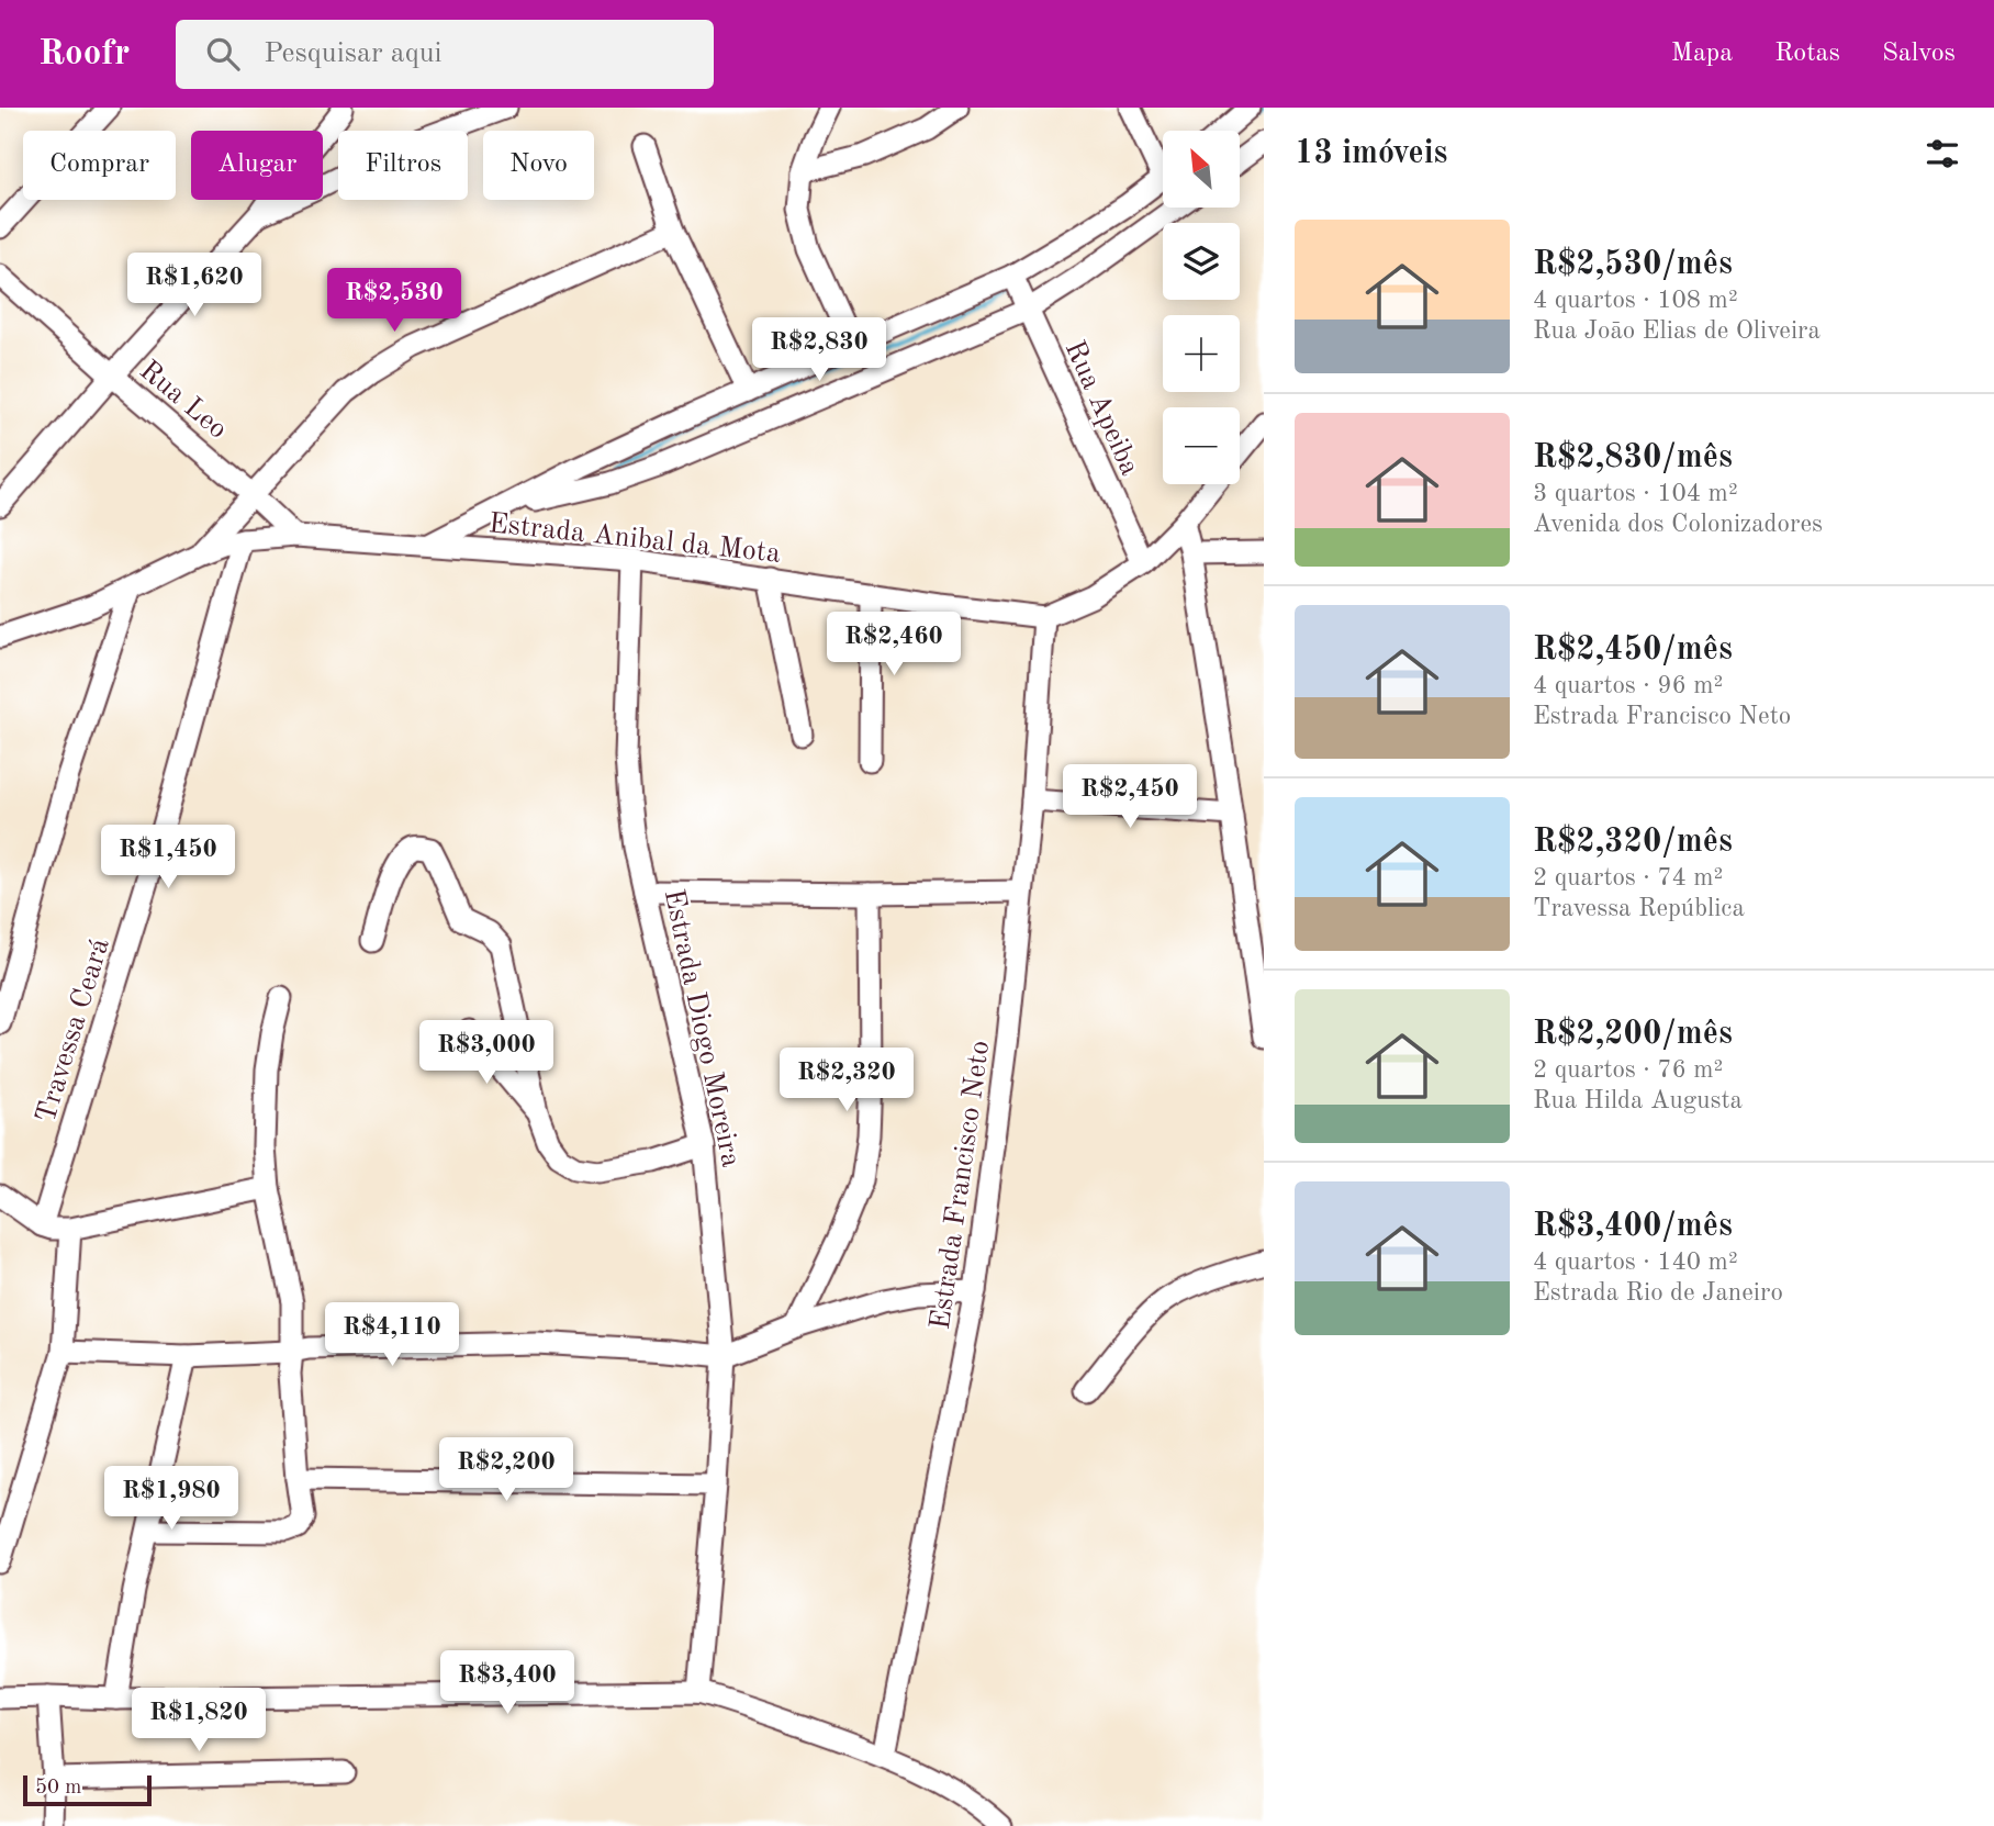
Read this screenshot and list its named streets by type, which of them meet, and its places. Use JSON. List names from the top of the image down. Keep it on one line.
{"streets":{"street":["Rua Leo","Rua Apeiba","Estrada Anibal da Mota","Estrada Diogo Moreira","Travessa Ceará","Estrada Francisco Neto"]},"crossings":[["Rua Leo","Estrada Anibal da Mota"],["Estrada Anibal da Mota","Estrada Diogo Moreira"],["Estrada Anibal da Mota","Travessa Ceará"],["Estrada Anibal da Mota","Estrada Francisco Neto"]],"scale_bar":"50 m","north":"top left","page":{"header":"Roofr","search":"Pesquisar aqui","nav":["Mapa","Rotas","Salvos"],"heading":"13 imóveis","map_buttons":["+","−"],"chip":["Comprar","Alugar","Filtros","Novo"],"list":[{"name":"R$2,530/mês","note":"4 quartos · 108 m² · Rua Joāo Elias de Oliveira"},{"name":"R$2,830/mês","note":"3 quartos · 104 m² · Avenida dos Colonizadores"},{"name":"R$2,450/mês","note":"4 quartos · 96 m² · Estrada Francisco Neto"},{"name":"R$2,320/mês","note":"2 quartos · 74 m² · Travessa República"},{"name":"R$2,200/mês","note":"2 quartos · 76 m² · Rua Hilda Augusta"},{"name":"R$3,400/mês","note":"4 quartos · 140 m² · Estrada Rio de Janeiro"}],"price":["R$1,620","R$2,530","R$2,830","R$2,460","R$2,450","R$1,450","R$3,000","R$2,320","R$4,110","R$2,200","R$1,980","R$3,400","R$1,820"],"scale":"50 m"}}
